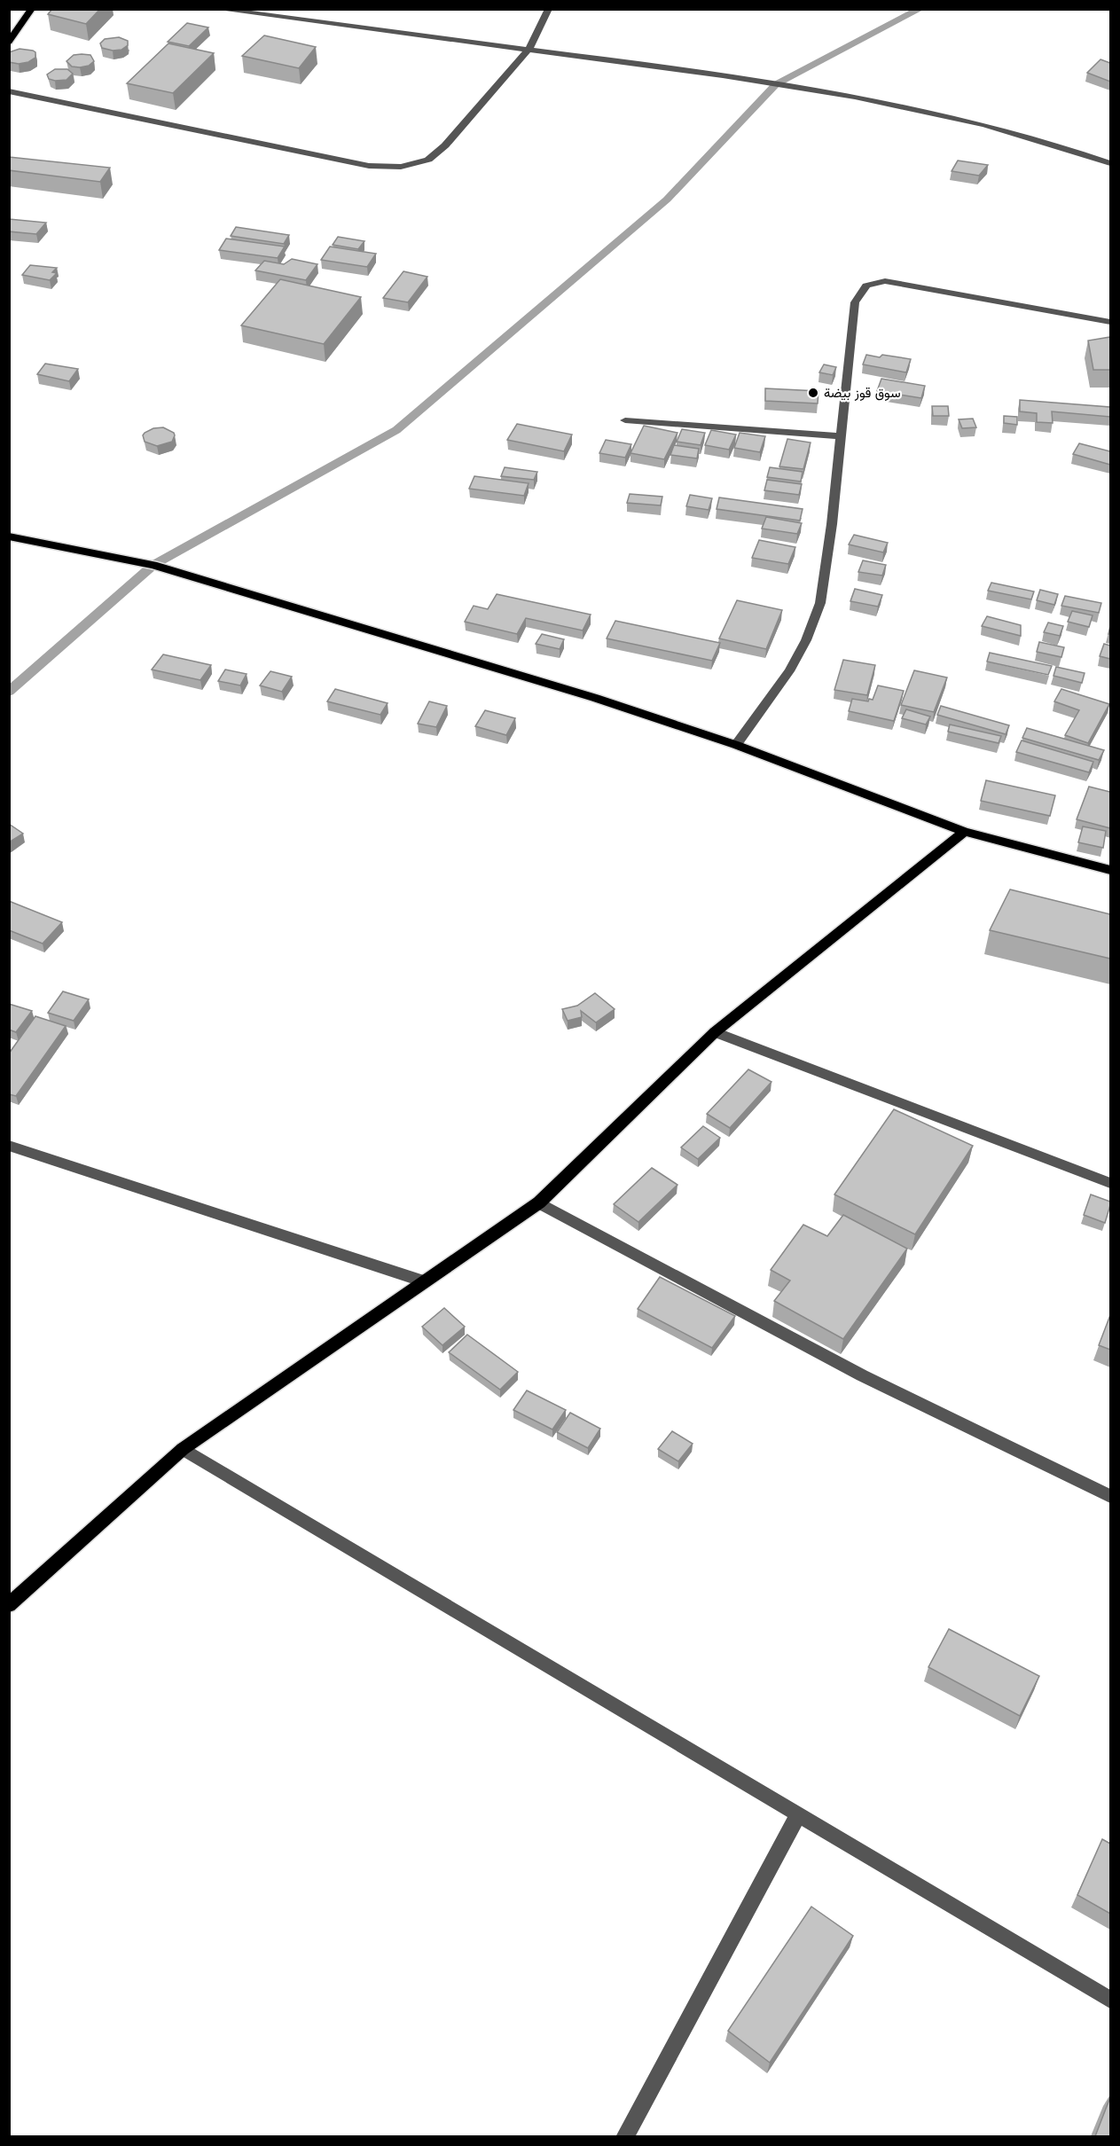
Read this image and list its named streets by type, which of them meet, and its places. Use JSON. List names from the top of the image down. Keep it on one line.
{"places":["سوق قوز بيضة"]}
